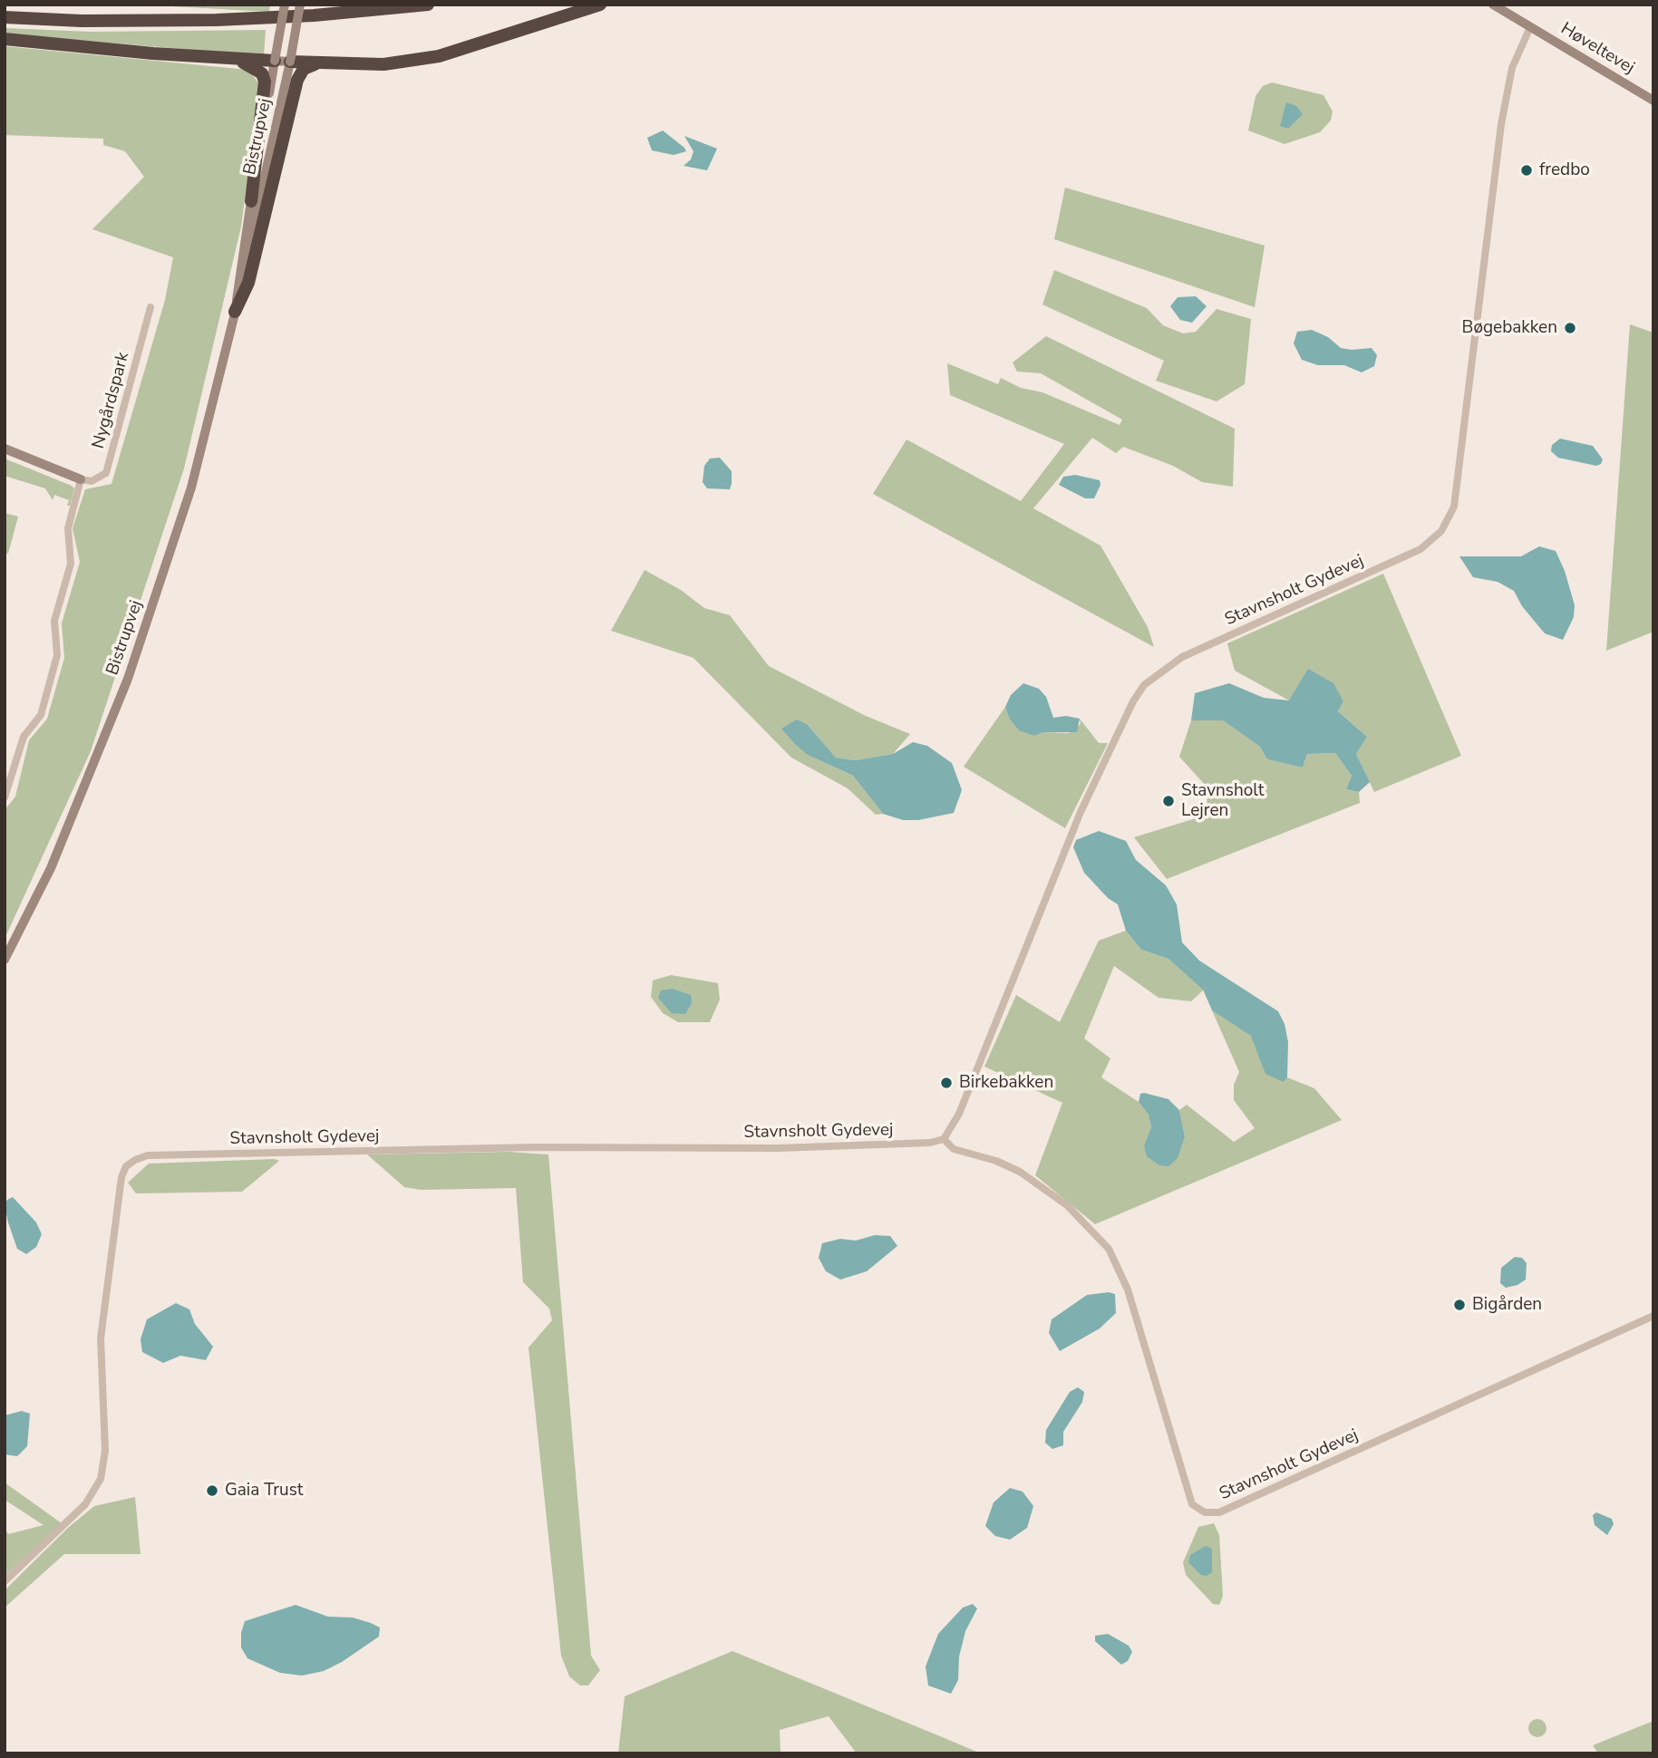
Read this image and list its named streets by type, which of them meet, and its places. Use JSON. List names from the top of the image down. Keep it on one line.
{"streets":{"main road":["Høveltevej","Bistrupvej"],"street":["Nygårdspark","Stavnsholt Gydevej"]},"crossings":[["Høveltevej","Stavnsholt Gydevej"]],"places":["fredbo","Bøgebakken","Stavnsholt Lejren","Birkebakken","Bigården","Gaia Trust"]}
